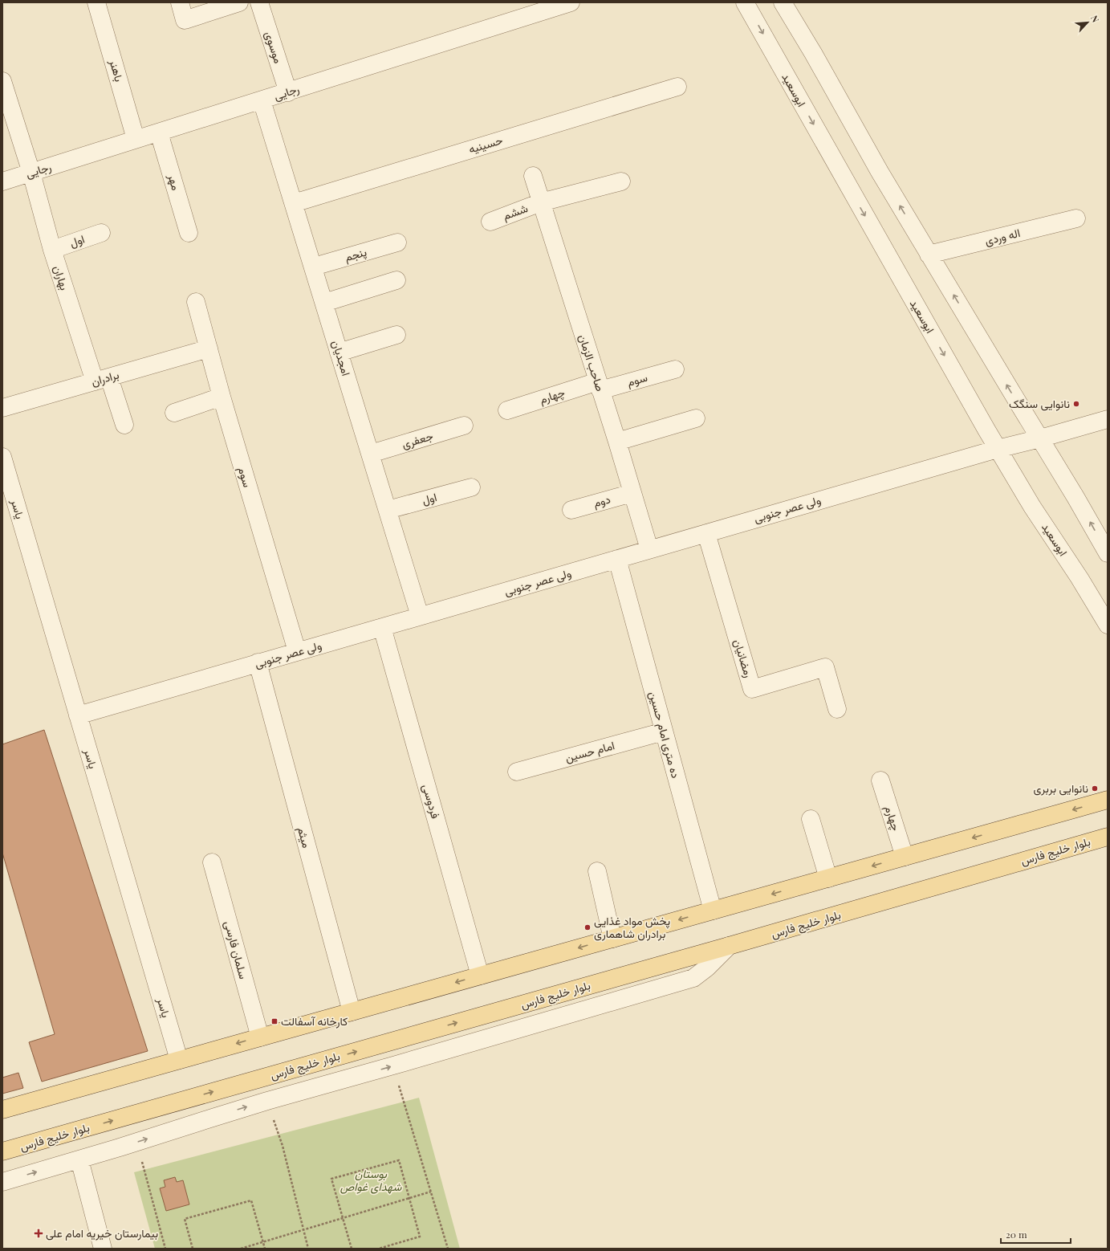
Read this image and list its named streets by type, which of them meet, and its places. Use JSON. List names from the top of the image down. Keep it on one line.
{"streets":{"main road":["بلوار خلیج فارس"],"street":["موسوی","باهنر","ابوسعید","رجایی","حسینیه","مهر","ششم","اله وردی","اول","پنجم","بهاران","امجدیان","صاحب الزمان","برادران","سوم","چهارم","جعفری","دوم","یاسر","ولی عصر جنوبی","رمضانیان","ده متری امام حسین","امام حسین","فردوسی","میثم","سلمان فارسی"]},"crossings":[["موسوی","رجایی"],["باهنر","رجایی"],["ابوسعید","ولی عصر جنوبی"],["رجایی","مهر"],["رجایی","بهاران"],["رجایی","امجدیان"],["حسینیه","امجدیان"],["ششم","صاحب الزمان"],["اول","بهاران"],["اول","امجدیان"],["پنجم","امجدیان"],["بهاران","برادران"],["امجدیان","جعفری"],["امجدیان","ولی عصر جنوبی"],["صاحب الزمان","سوم"],["صاحب الزمان","چهارم"],["صاحب الزمان","دوم"],["صاحب الزمان","ولی عصر جنوبی"],["برادران","سوم"],["سوم","چهارم"],["سوم","ولی عصر جنوبی"],["یاسر","ولی عصر جنوبی"],["ولی عصر جنوبی","رمضانیان"],["ولی عصر جنوبی","ده متری امام حسین"],["ولی عصر جنوبی","فردوسی"],["ولی عصر جنوبی","میثم"],["ده متری امام حسین","امام حسین"]],"parks":["بوستان شهدای غواص"],"places":{"other":["نانوایی سنگک","نانوایی بربری","پخش مواد غذایی برادران شاهماری"],"transit":["کارخانه آسفالت"],"health":["بیمارستان خیریه امام علی"]},"scale_bar":"20 m","north":"top right"}
